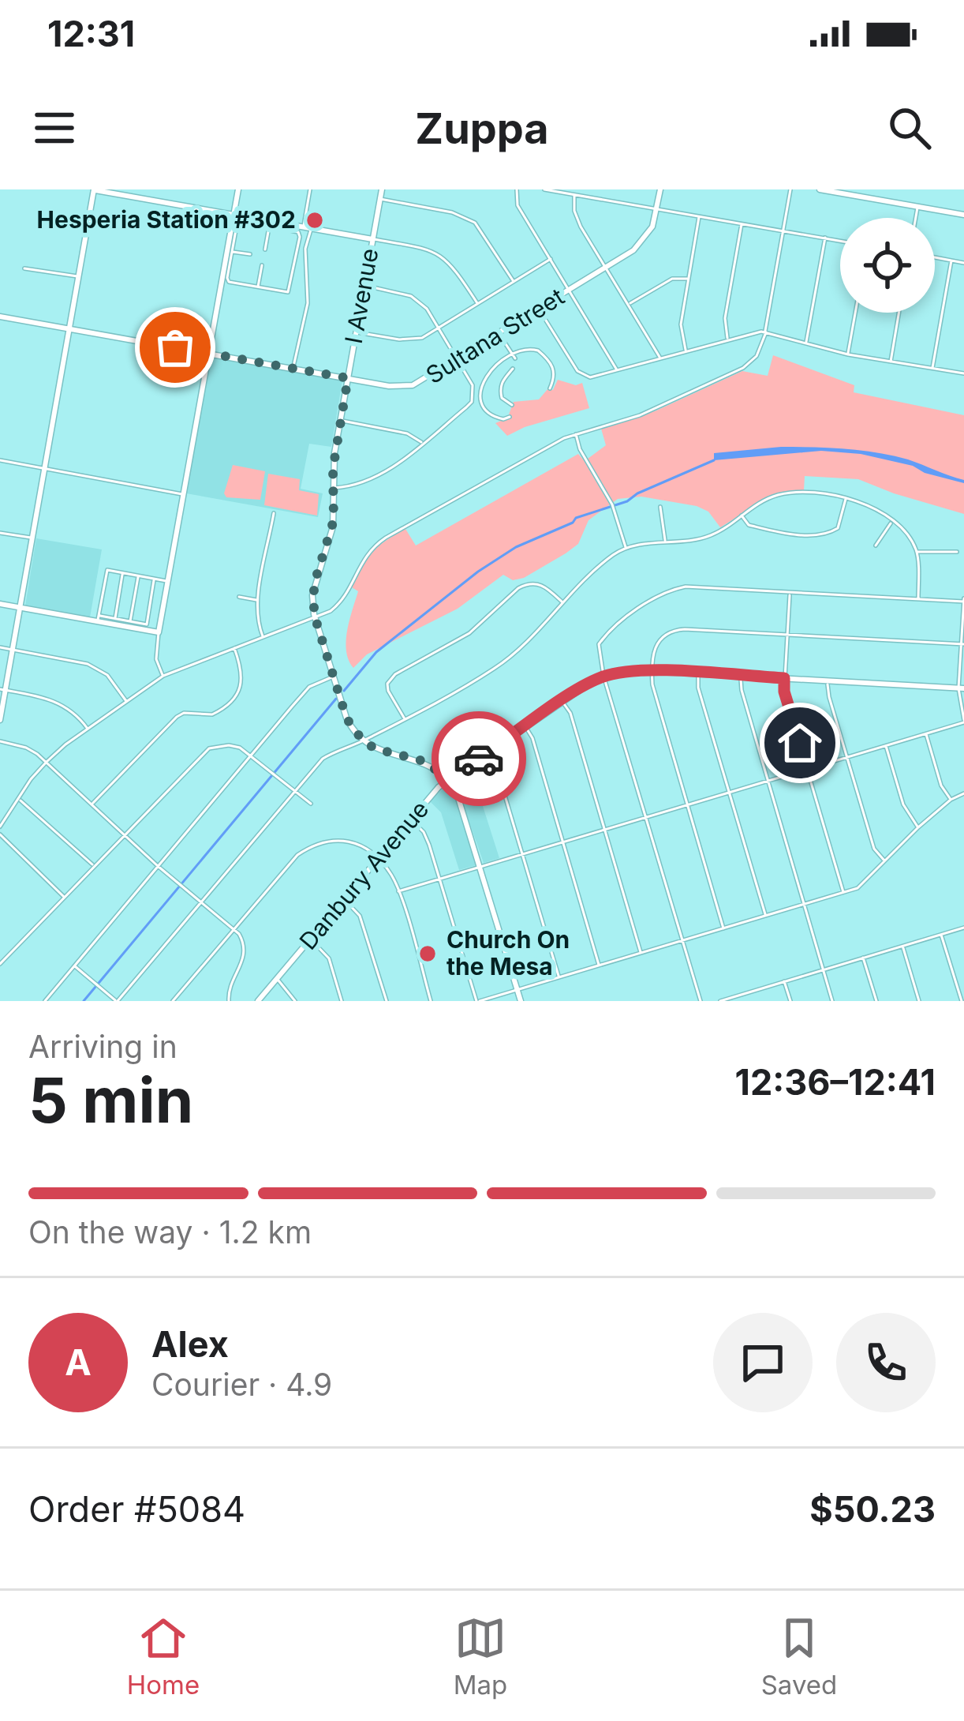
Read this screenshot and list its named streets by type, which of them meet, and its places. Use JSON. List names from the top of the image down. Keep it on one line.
{"streets":{"street":["I Avenue","Sultana Street","Danbury Avenue"]},"crossings":[["I Avenue","Sultana Street"]],"places":["Hesperia Station #302","Church On the Mesa"],"page":{"status":"12:31","header":"Zuppa","heading":["5 min","Arriving in","12:36–12:41"],"panel":["Alex","Courier · 4.9","Order #5084","$50.23"],"bar":"On the way · 1.2 km","round":"A","tabs":["Home","Map","Saved"]}}
